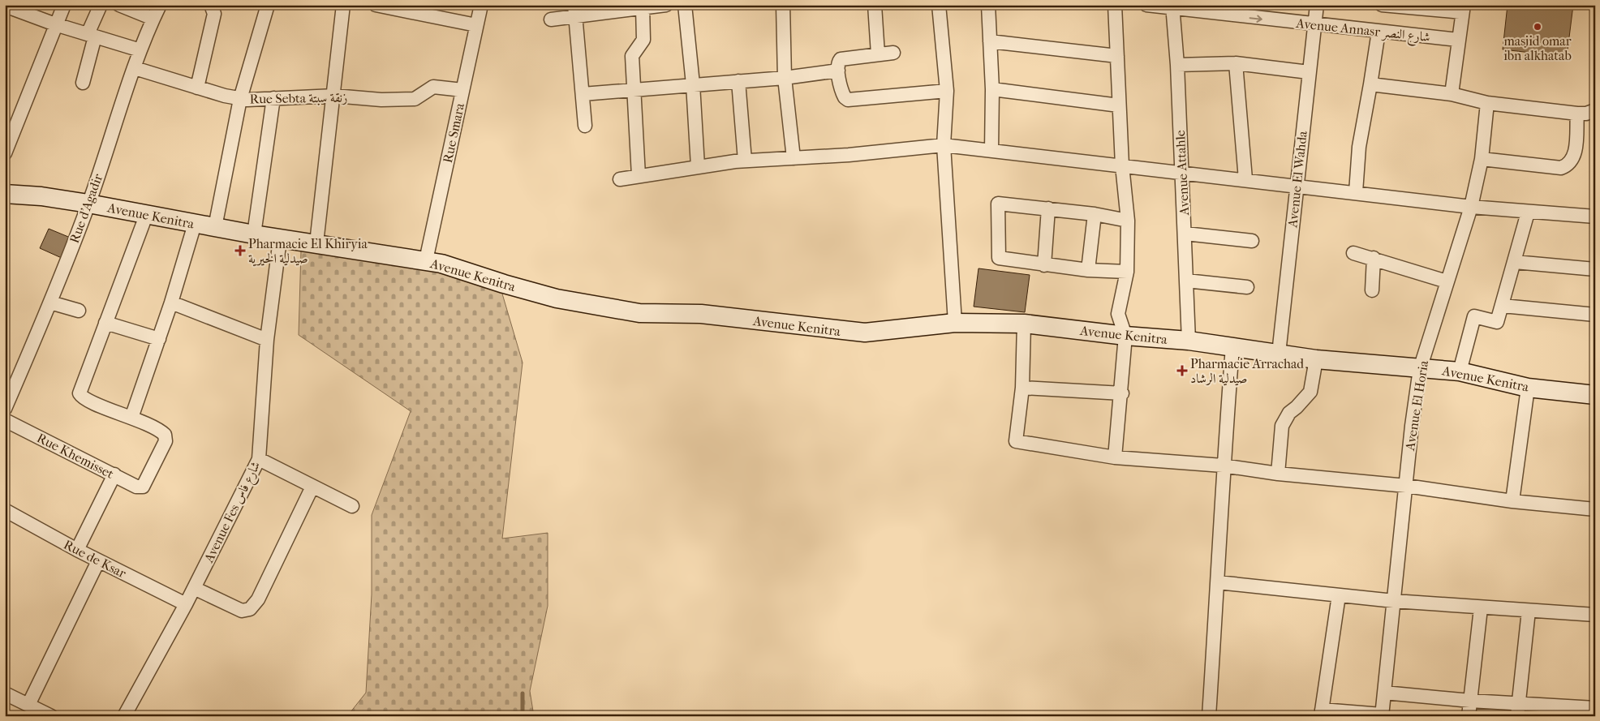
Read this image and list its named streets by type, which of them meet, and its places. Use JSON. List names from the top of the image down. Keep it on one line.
{"streets":{"street":["Avenue Annasr شارع النصر","Rue Sebta زنقة سبتة","Rue Smara","Avenue Attahle","Avenue El Wahda","Rue d'Agadir","Avenue Kenitra","Avenue El Horia","Rue Khemisset","Avenue Fes شارع فاس","Rue de Ksar"]},"crossings":[["Avenue Annasr شارع النصر","Avenue Attahle"],["Avenue Annasr شارع النصر","Avenue El Wahda"],["Rue Sebta زنقة سبتة","Rue Smara"],["Rue Sebta زنقة سبتة","Rue d'Agadir"],["Rue Smara","Avenue Kenitra"],["Avenue Attahle","Avenue Kenitra"],["Avenue El Wahda","Avenue Kenitra"],["Rue d'Agadir","Avenue Kenitra"],["Avenue Kenitra","Avenue El Horia"],["Avenue Kenitra","Avenue Fes شارع فاس"],["Avenue Fes شارع فاس","Rue de Ksar"]],"places":{"other":["masjid omar ibn alkhatab"],"health":["Pharmacie El Khiryia صيدلية الخيرية","Pharmacie Arrachad صيدلية الرشاد"]}}
